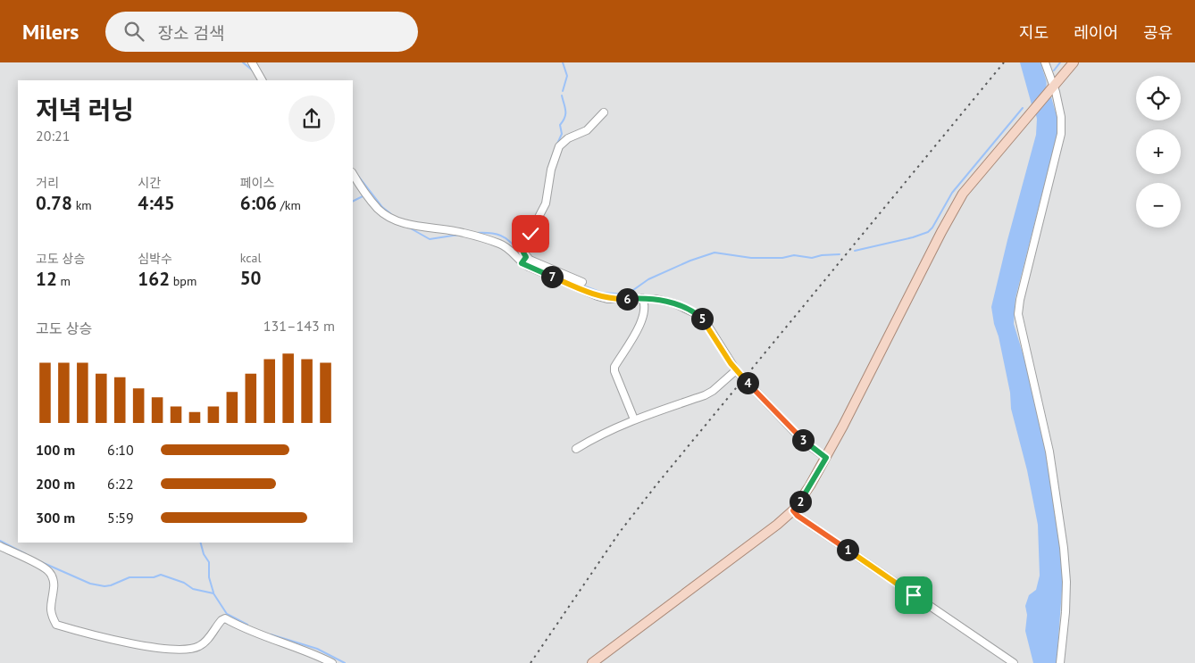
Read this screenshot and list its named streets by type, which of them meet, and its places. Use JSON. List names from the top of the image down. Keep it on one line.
{"page":{"header":"Milers","search":"장소 검색","nav":["지도","레이어","공유"],"map_buttons":["+","−"],"heading":["저녁 러닝","20:21"],"stats":[["거리","0.78 km"],["시간","4:45"],["페이스","6:06 /km"],["고도 상승","12 m"],["심박수","162 bpm"],["kcal","50"]],"pins":["7","6","5","4","3","2","1"],"chart":["고도 상승","131–143 m"],"list":[{"name":"100 m","note":"6:10"},{"name":"200 m","note":"6:22"},{"name":"300 m","note":"5:59"}]}}
